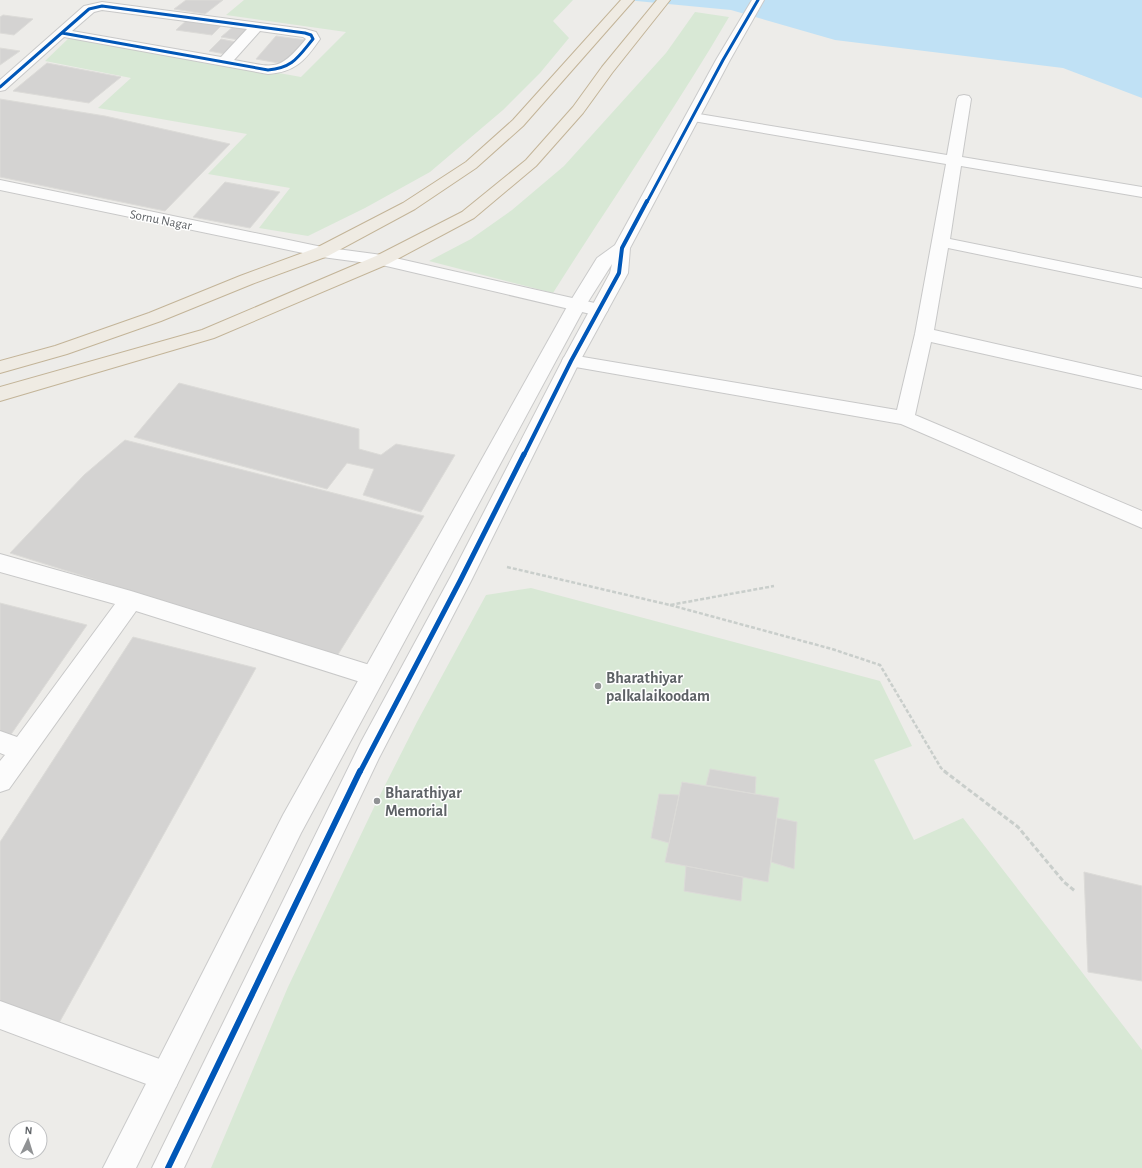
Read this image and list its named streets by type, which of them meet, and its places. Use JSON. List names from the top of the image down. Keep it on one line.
{"streets":{"street":["Sornu Nagar"]},"places":["Bharathiyar palkalaikoodam","Bharathiyar Memorial"],"north":"top"}
